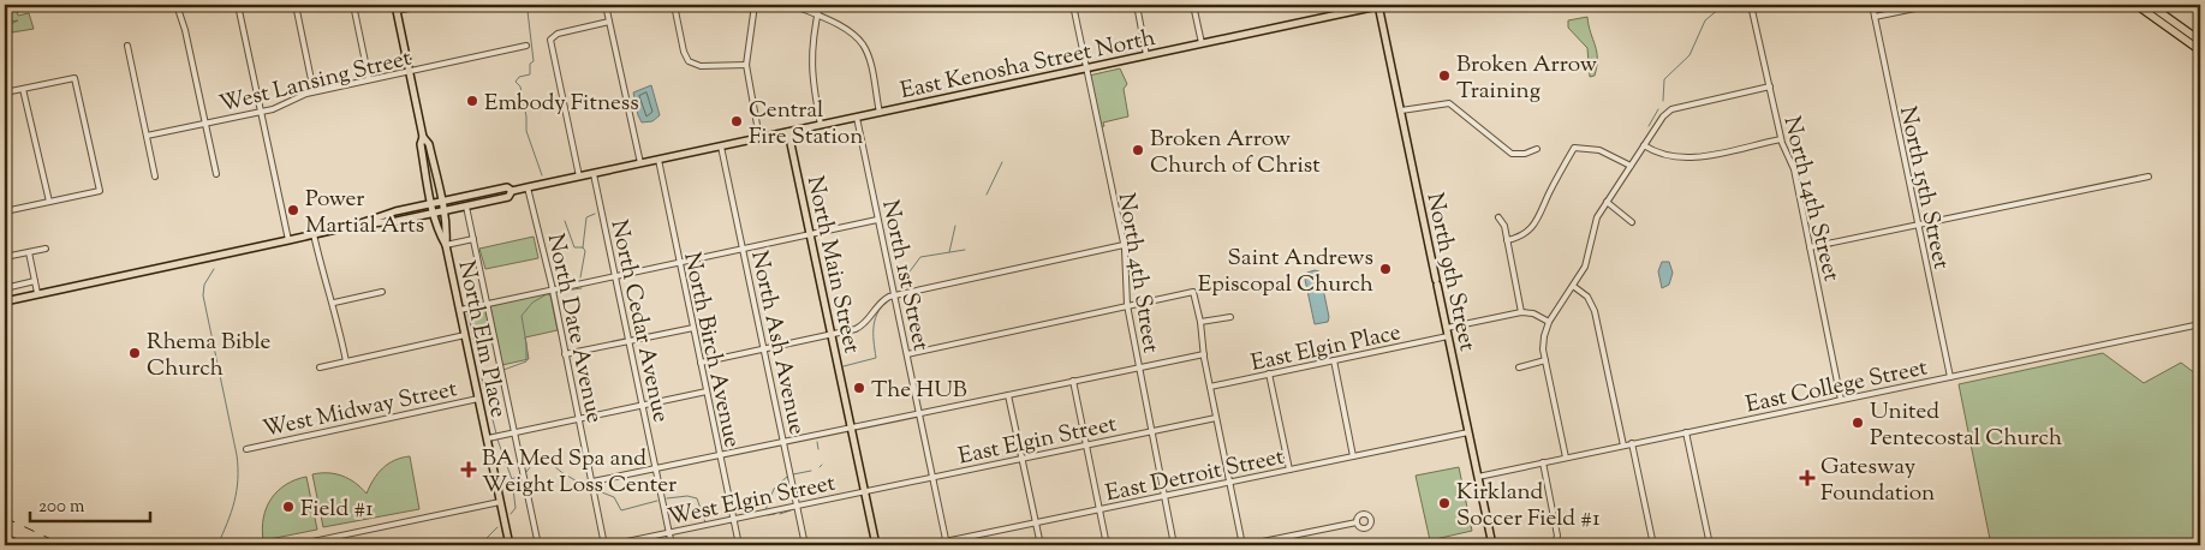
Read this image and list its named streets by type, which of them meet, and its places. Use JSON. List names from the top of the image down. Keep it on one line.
{"streets":{"main road":["East Kenosha Street North","North Main Street","North 9th Street","North Elm Place"],"street":["West Lansing Street","North 15th Street","North 14th Street","North 4th Street","North 1st Street","North Cedar Avenue","North Date Avenue","North Ash Avenue","East Elgin Place","North Birch Avenue","East College Street","West Midway Street","East Elgin Street","East Detroit Street","West Elgin Street"]},"crossings":[["East Kenosha Street North","North 9th Street"],["East Kenosha Street North","North 4th Street"],["East Kenosha Street North","North 1st Street"],["West Lansing Street","North Elm Place"],["North 15th Street","East College Street"],["North 14th Street","East College Street"],["North Main Street","East Elgin Street"],["North Main Street","West Elgin Street"],["North 9th Street","East Elgin Place"],["North 9th Street","East College Street"],["North 9th Street","East Detroit Street"],["North 4th Street","East Elgin Street"],["North 4th Street","East Detroit Street"],["North 1st Street","East Elgin Street"],["North 1st Street","East Detroit Street"],["North Cedar Avenue","West Elgin Street"],["North Date Avenue","West Elgin Street"],["North Elm Place","West Midway Street"],["North Ash Avenue","West Elgin Street"],["North Birch Avenue","West Elgin Street"],["East Elgin Street","West Elgin Street"]],"places":{"other":["Broken Arrow Training","Embody Fitness","Central Fire Station","Broken Arrow Church of Christ","Power Martial Arts","Saint Andrews Episcopal Church","Rhema Bible Church","The HUB","United Pentecostal Church","Kirkland Soccer Field #1","Field #1"],"health":["BA Med Spa and Weight Loss Center","Gatesway Foundation"]},"scale_bar":"200 m"}
